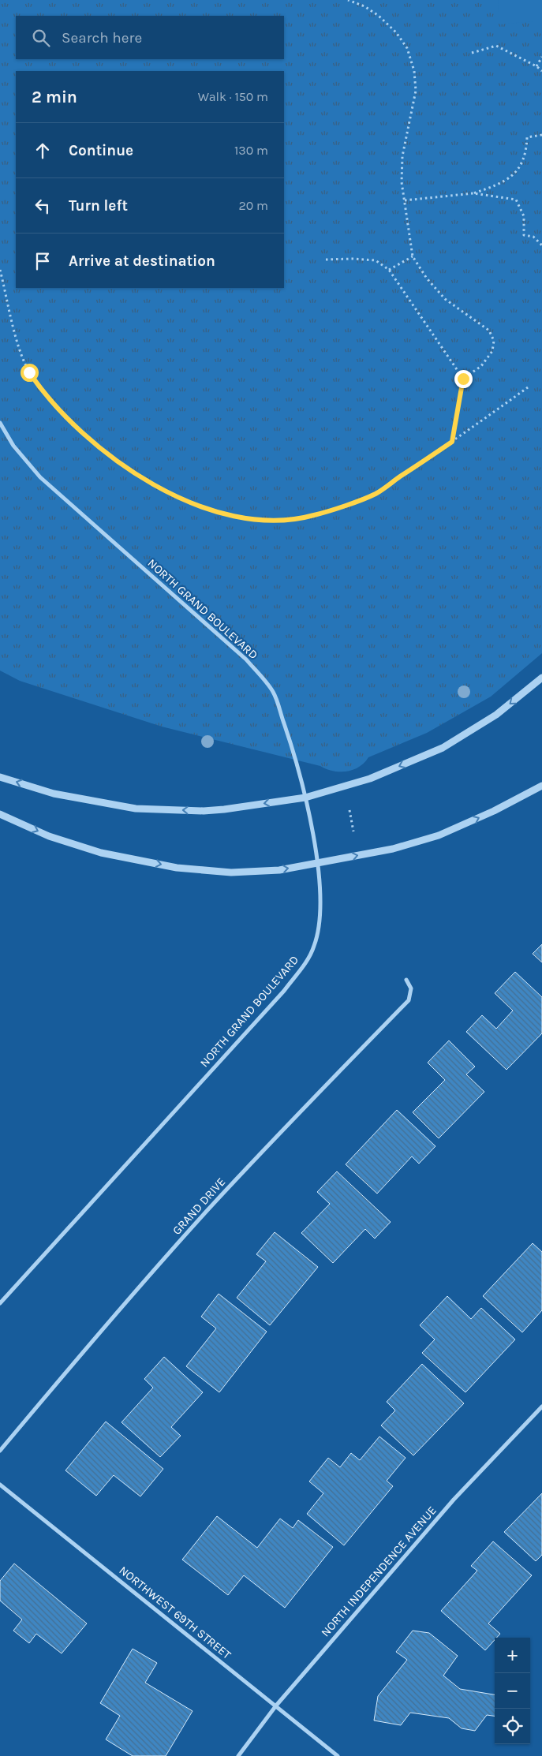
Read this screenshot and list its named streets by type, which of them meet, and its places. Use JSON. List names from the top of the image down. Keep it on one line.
{"streets":{"street":["NORTH GRAND BOULEVARD","GRAND DRIVE","NORTH INDEPENDENCE AVENUE","NORTHWEST 69TH STREET"]},"crossings":[["NORTH INDEPENDENCE AVENUE","NORTHWEST 69TH STREET"]],"page":{"search":"Search here","heading":["2 min","Walk · 150 m"],"list":[["Continue","130 m"],["Turn left","20 m"],"Arrive at destination"],"map_buttons":["+","−"]}}
